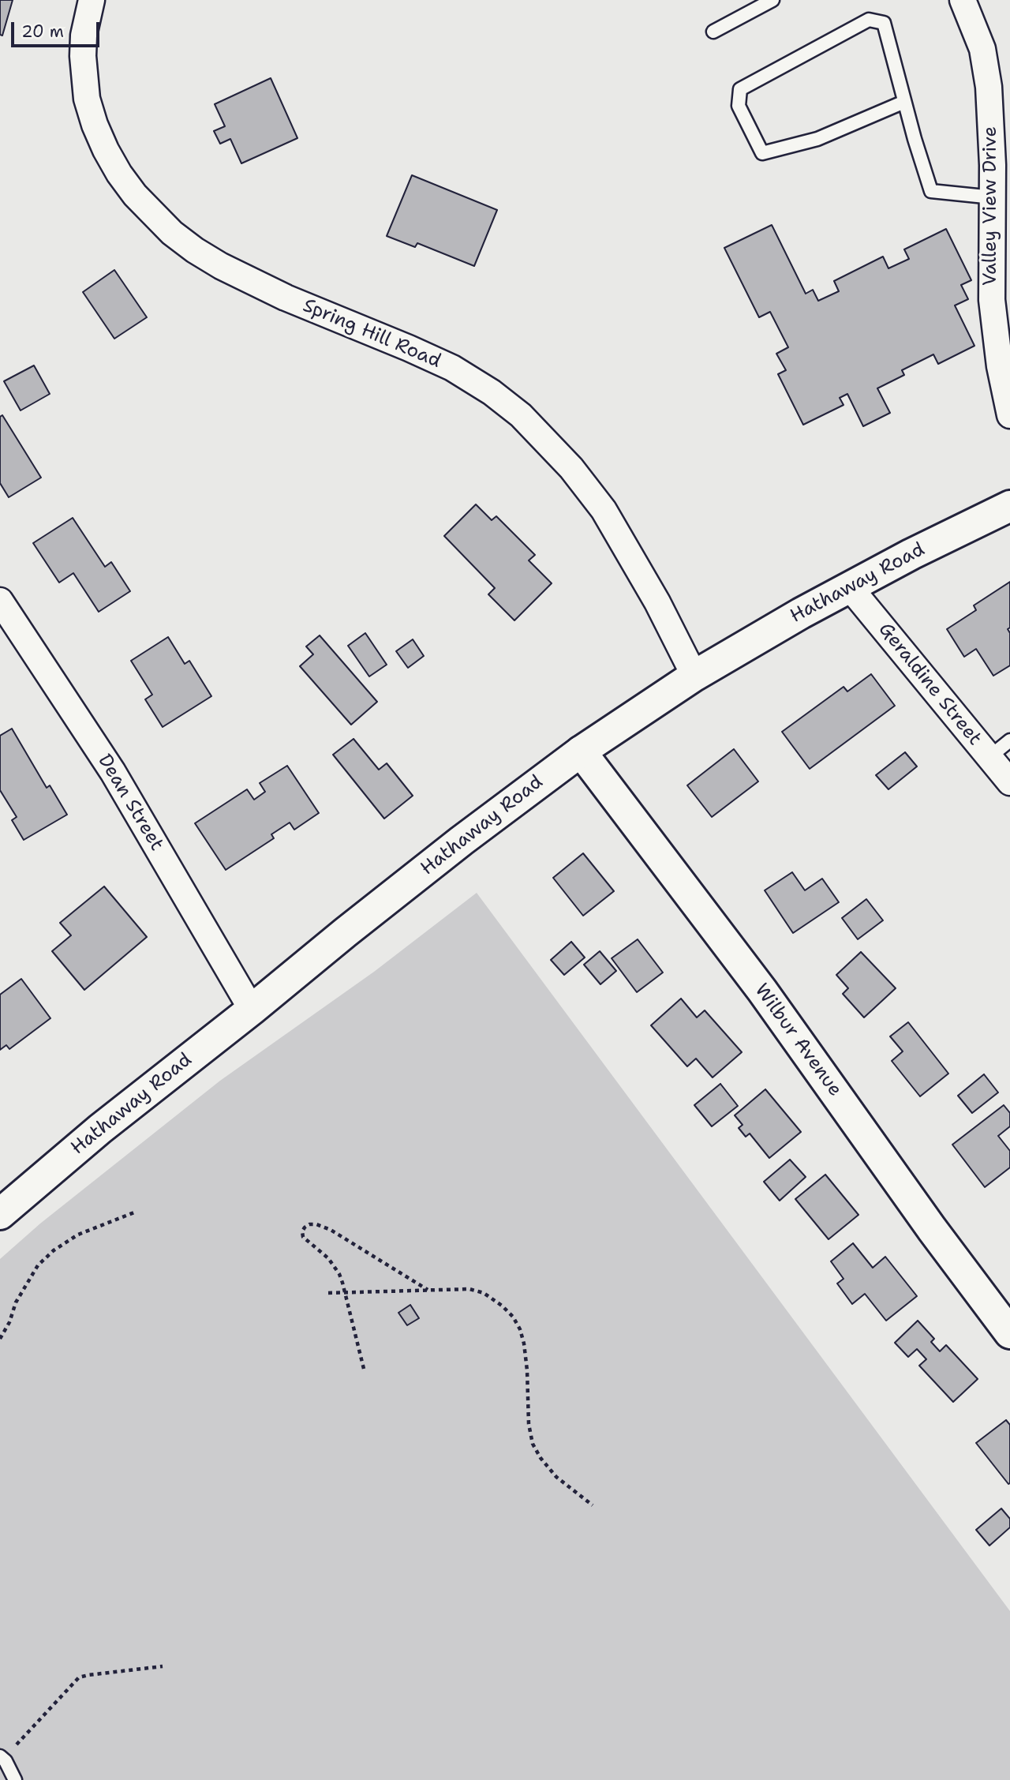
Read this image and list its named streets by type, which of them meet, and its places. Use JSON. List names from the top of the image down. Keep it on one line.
{"streets":{"main road":["Hathaway Road","Wilbur Avenue"],"street":["Valley View Drive","Spring Hill Road","Geraldine Street","Dean Street"]},"crossings":[["Spring Hill Road","Hathaway Road"],["Hathaway Road","Geraldine Street"],["Hathaway Road","Dean Street"],["Hathaway Road","Wilbur Avenue"]],"scale_bar":"20 m"}
